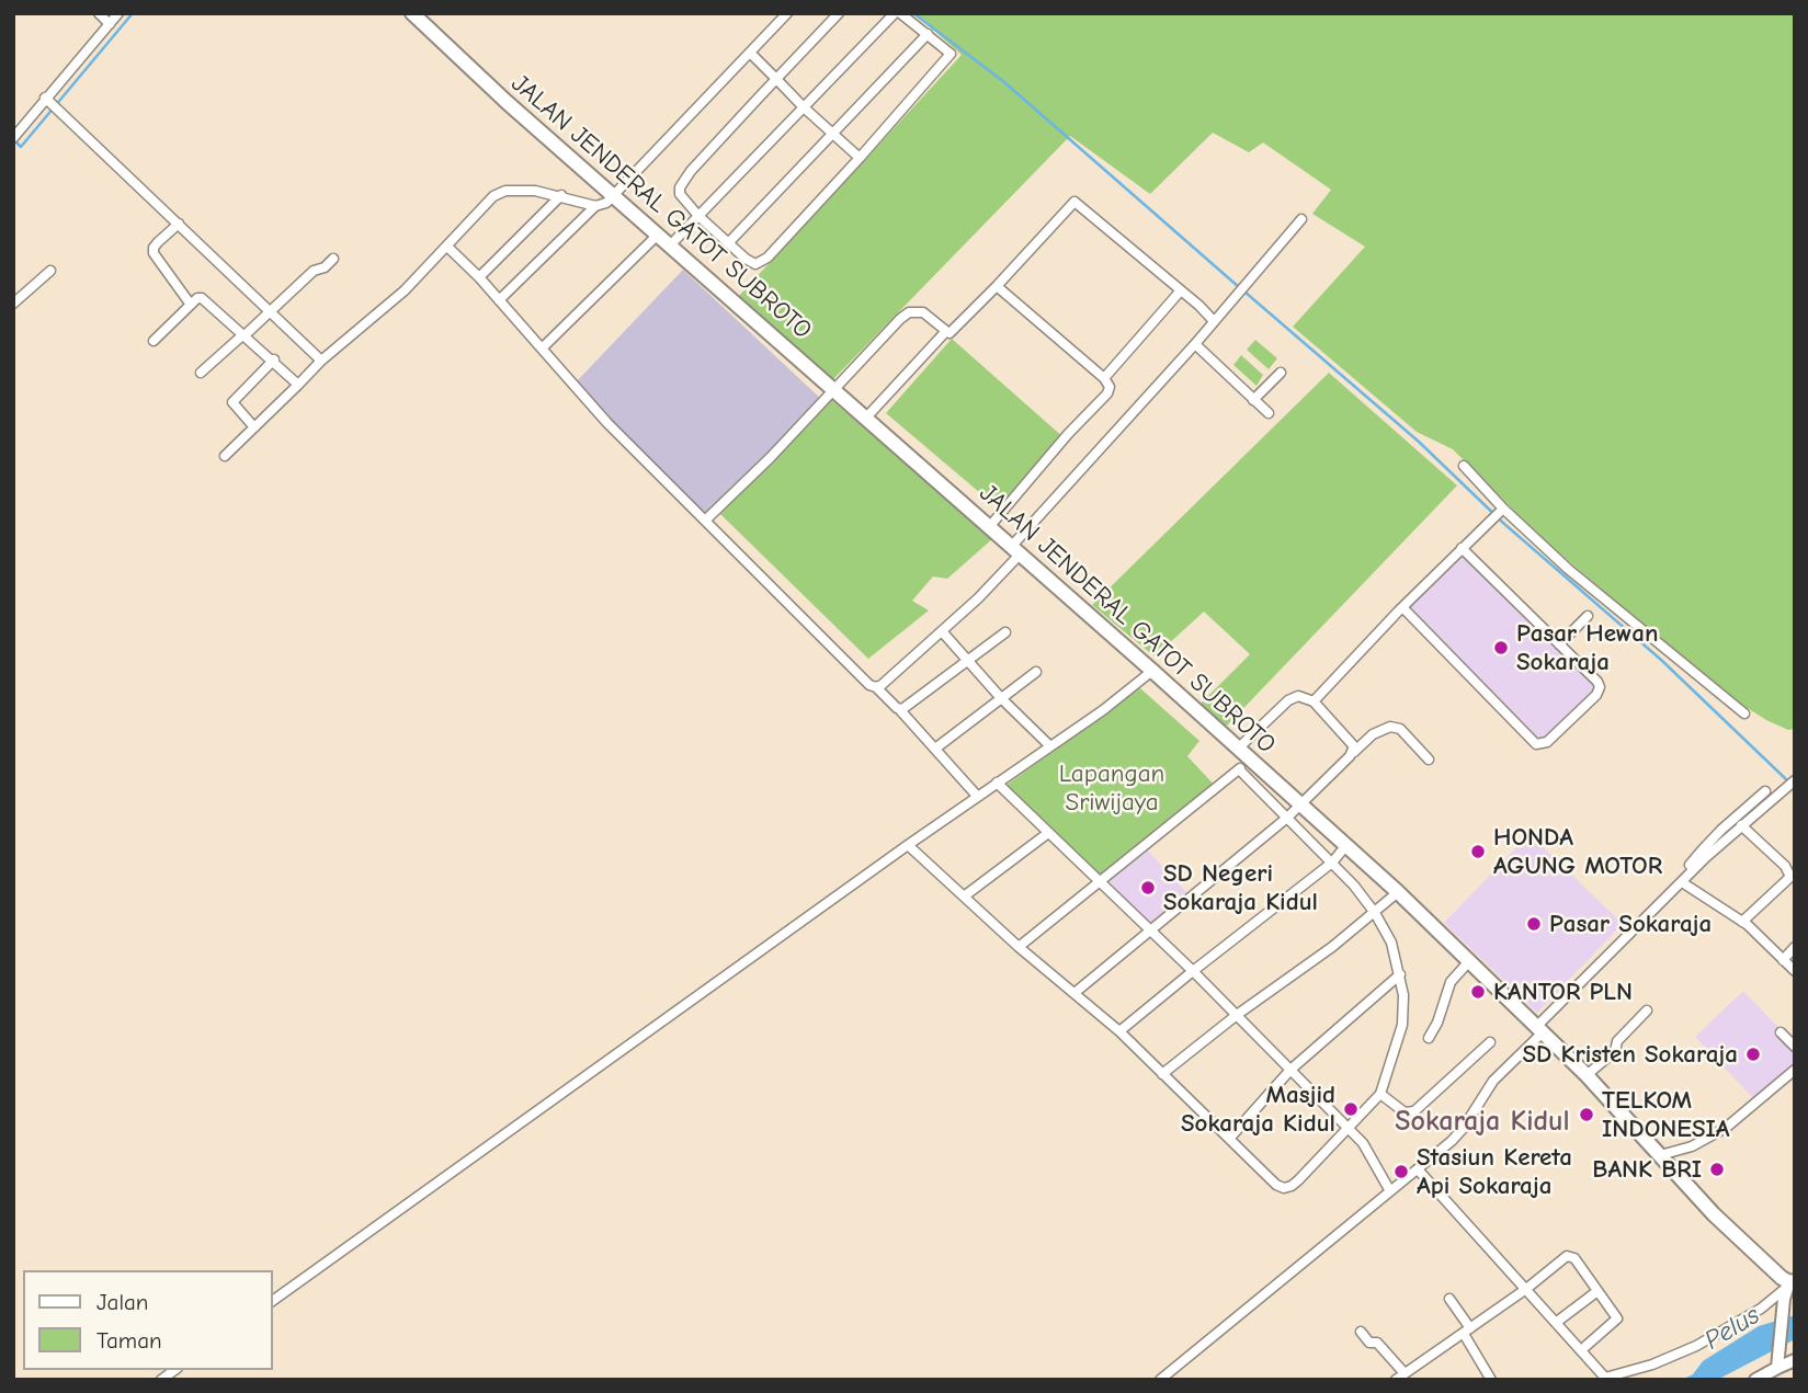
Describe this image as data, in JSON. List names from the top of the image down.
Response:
{
  "streets": {
    "highway": ["JALAN JENDERAL GATOT SUBROTO"]
  },
  "districts": ["Sokaraja Kidul"],
  "water": ["Pelus"],
  "parks": ["Lapangan Sriwijaya"],
  "places": [
    "Pasar Hewan Sokaraja",
    "HONDA AGUNG MOTOR",
    "SD Negeri Sokaraja Kidul",
    "Pasar Sokaraja",
    "KANTOR PLN",
    "SD Kristen Sokaraja",
    "Masjid Sokaraja Kidul",
    "TELKOM INDONESIA",
    "BANK BRI",
    "Stasiun Kereta Api Sokaraja"
  ],
  "legend": ["Jalan", "Taman"]
}
